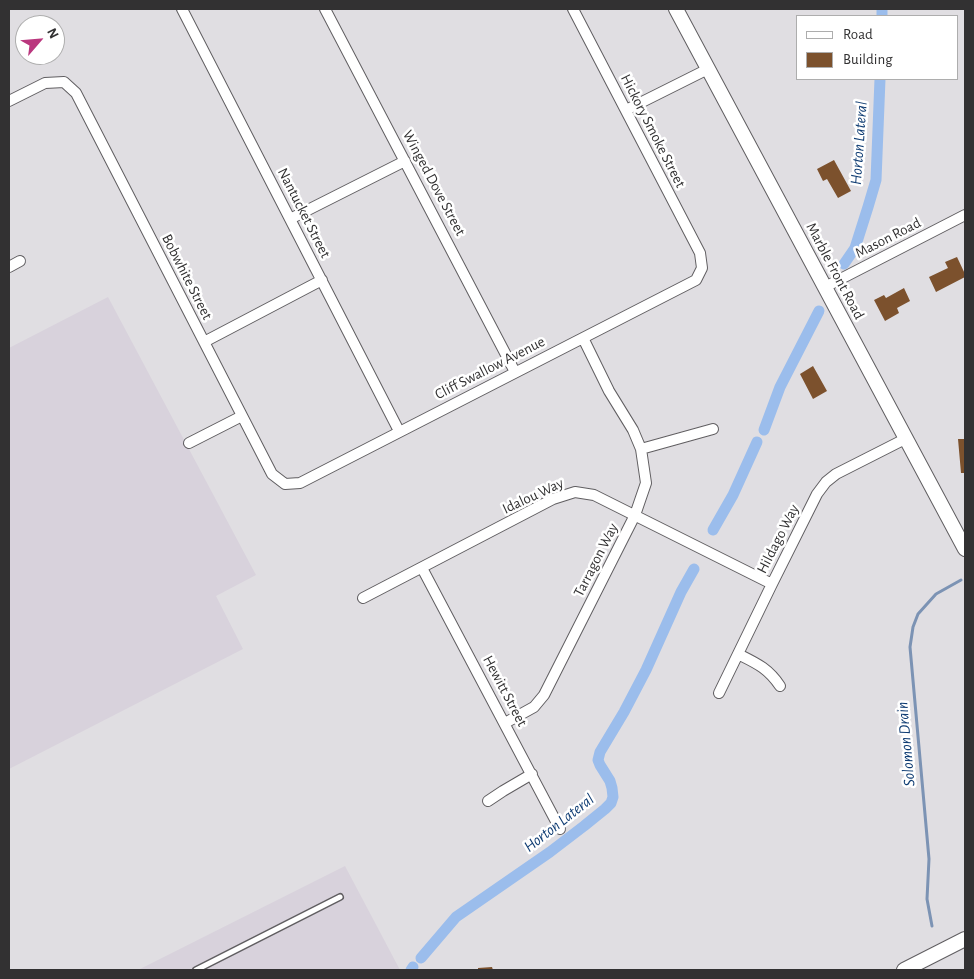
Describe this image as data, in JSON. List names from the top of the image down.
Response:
{
  "streets": {
    "street": [
      "Hickory Smoke Street",
      "Winged Dove Street",
      "Nantucket Street",
      "Mason Road",
      "Marble Front Road",
      "Bobwhite Street",
      "Cliff Swallow Avenue",
      "Idalou Way",
      "Hildago Way",
      "Tarragon Way",
      "Hewitt Street"
    ]
  },
  "crossings": [
    ["Hickory Smoke Street", "Cliff Swallow Avenue"],
    ["Winged Dove Street", "Cliff Swallow Avenue"],
    ["Nantucket Street", "Cliff Swallow Avenue"],
    ["Mason Road", "Marble Front Road"],
    ["Marble Front Road", "Hildago Way"],
    ["Bobwhite Street", "Cliff Swallow Avenue"],
    ["Cliff Swallow Avenue", "Tarragon Way"],
    ["Idalou Way", "Hildago Way"],
    ["Idalou Way", "Tarragon Way"],
    ["Idalou Way", "Hewitt Street"],
    ["Tarragon Way", "Hewitt Street"]
  ],
  "water": ["Horton Lateral", "Solomon Drain"],
  "legend": ["Road", "Building"],
  "north": "top right"
}
